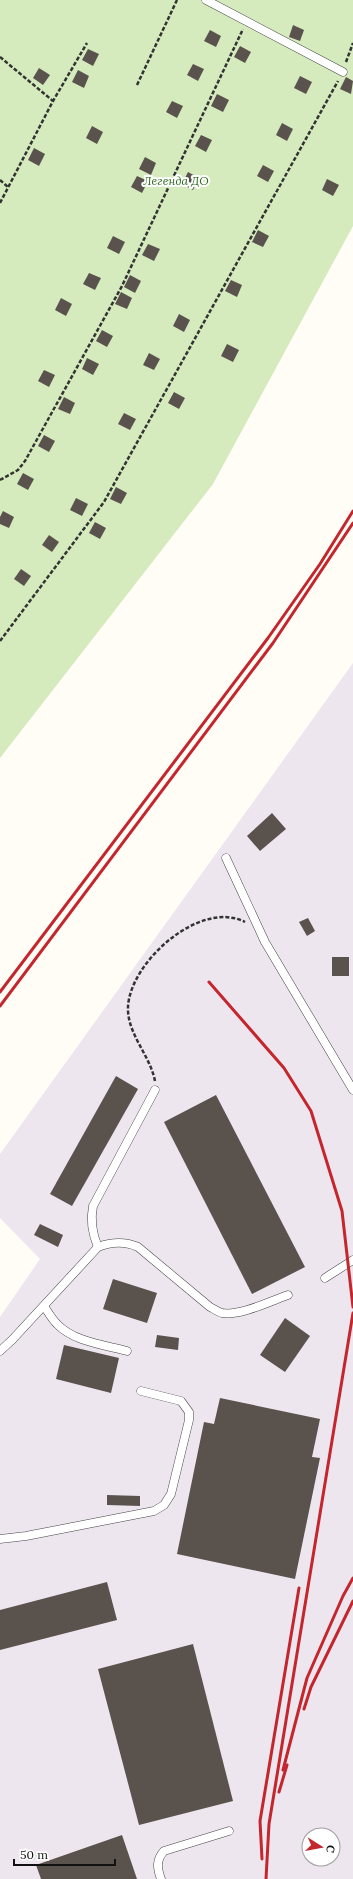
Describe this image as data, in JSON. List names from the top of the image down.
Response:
{
  "parks": ["Легенда ДО"],
  "scale_bar": "50 m",
  "north": "right"
}
